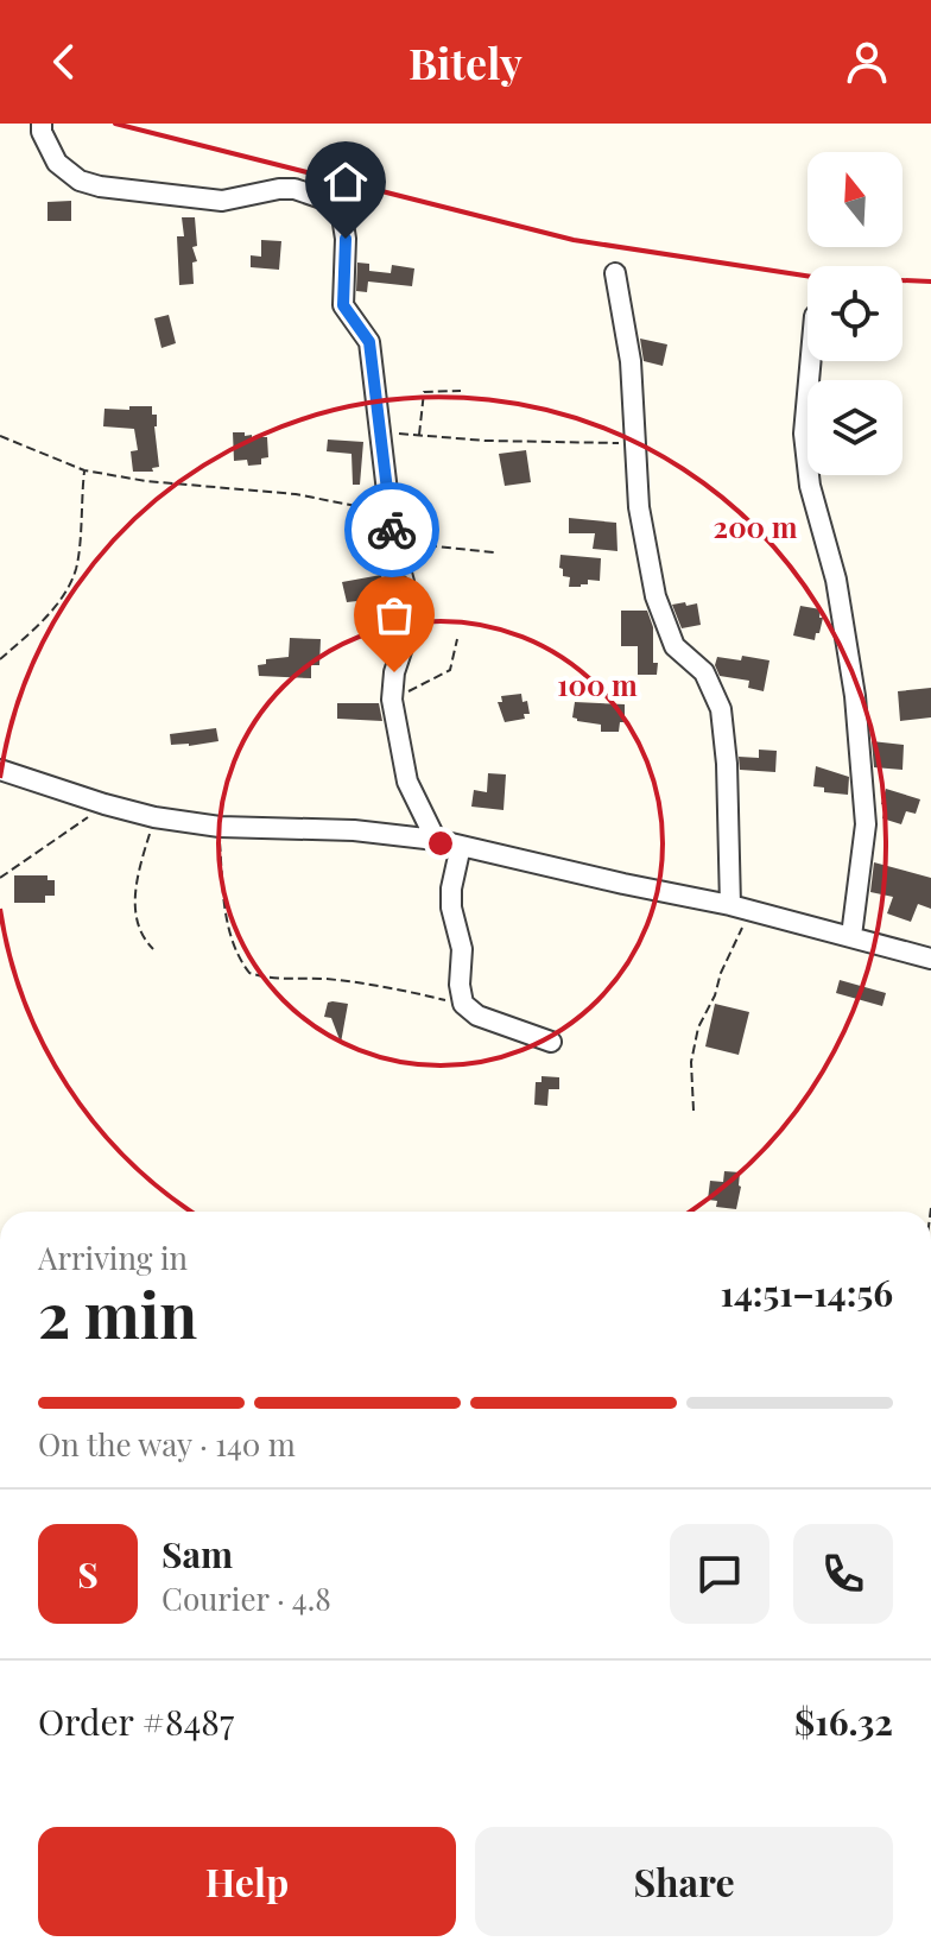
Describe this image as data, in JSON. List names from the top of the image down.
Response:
{
  "north": "top",
  "page": {
    "header": "Bitely",
    "heading": ["2 min", "Arriving in", "14:51–14:56"],
    "panel": [
      "Sam",
      "Courier · 4.8",
      "Order #8487",
      "$16.32"
    ],
    "bar": "On the way · 140 m",
    "round": "S",
    "buttons": ["Help", "Share"]
  },
  "rings": ["200 m", "100 m"]
}
